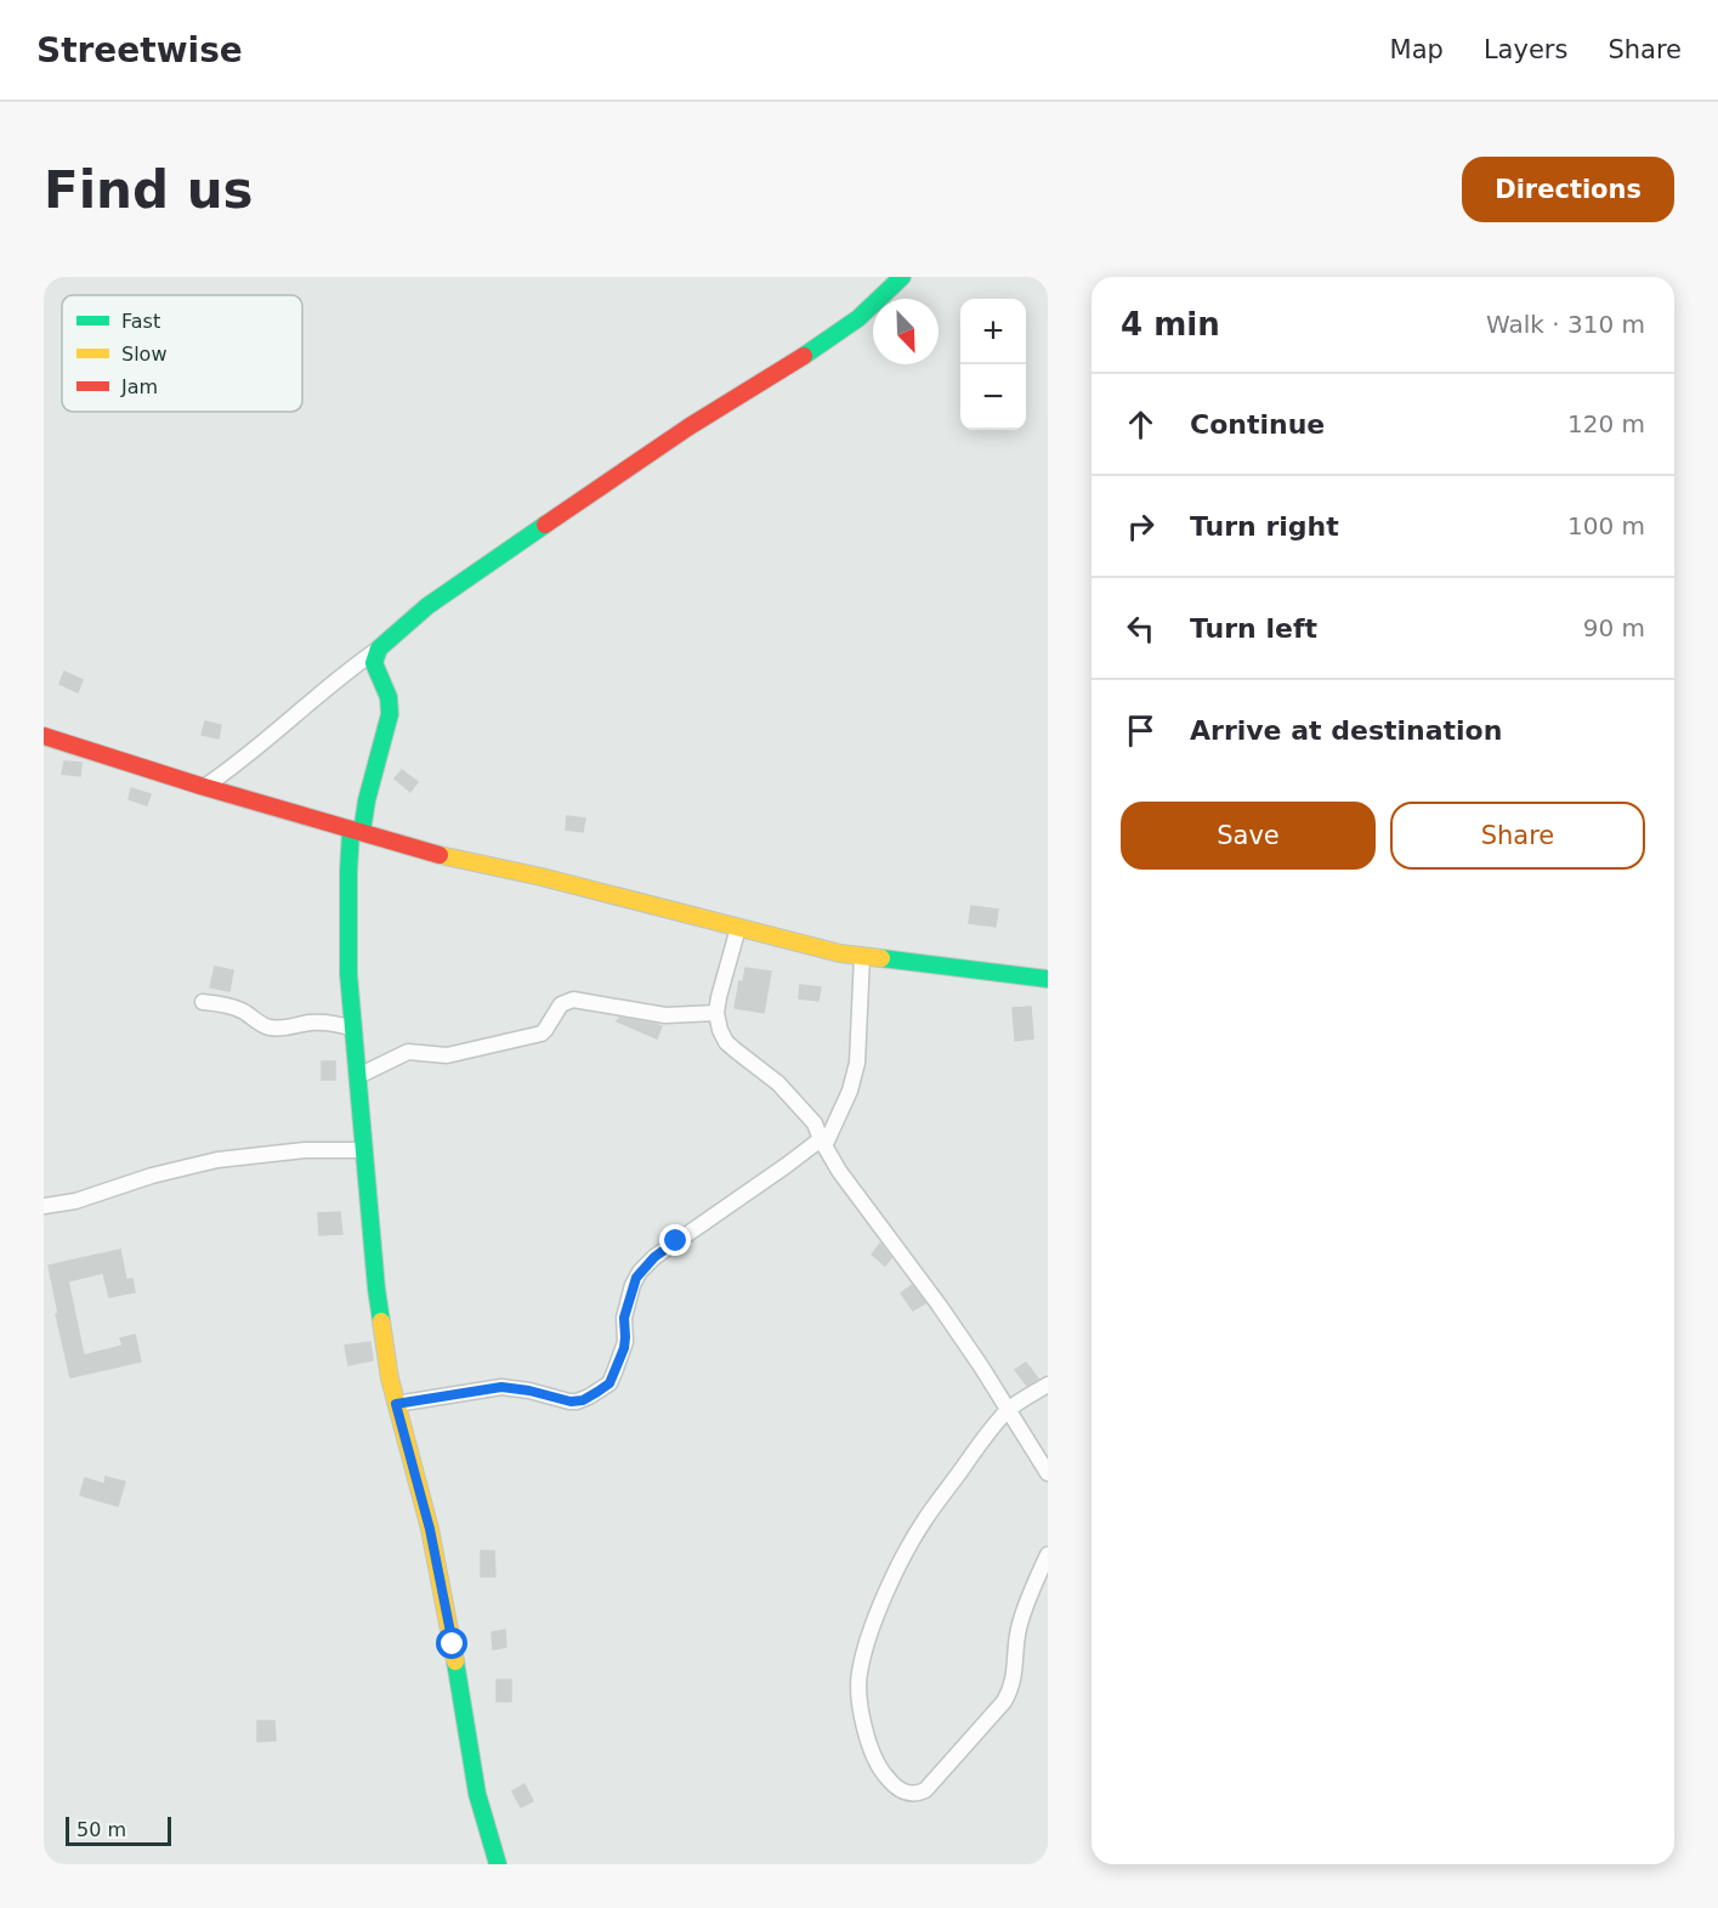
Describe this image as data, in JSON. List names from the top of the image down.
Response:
{
  "legend": ["Fast", "Slow", "Jam"],
  "scale_bar": "50 m",
  "north": "bottom right",
  "page": {
    "header": "Streetwise",
    "nav": ["Map", "Layers", "Share"],
    "buttons": [
      "Directions",
      ["Save", "Share"]
    ],
    "title": "Find us",
    "heading": ["4 min", "Walk · 310 m"],
    "map_buttons": ["+", "−"],
    "list": [
      ["Continue", "120 m"],
      ["Turn right", "100 m"],
      ["Turn left", "90 m"],
      "Arrive at destination"
    ],
    "scale": "50 m"
  }
}
